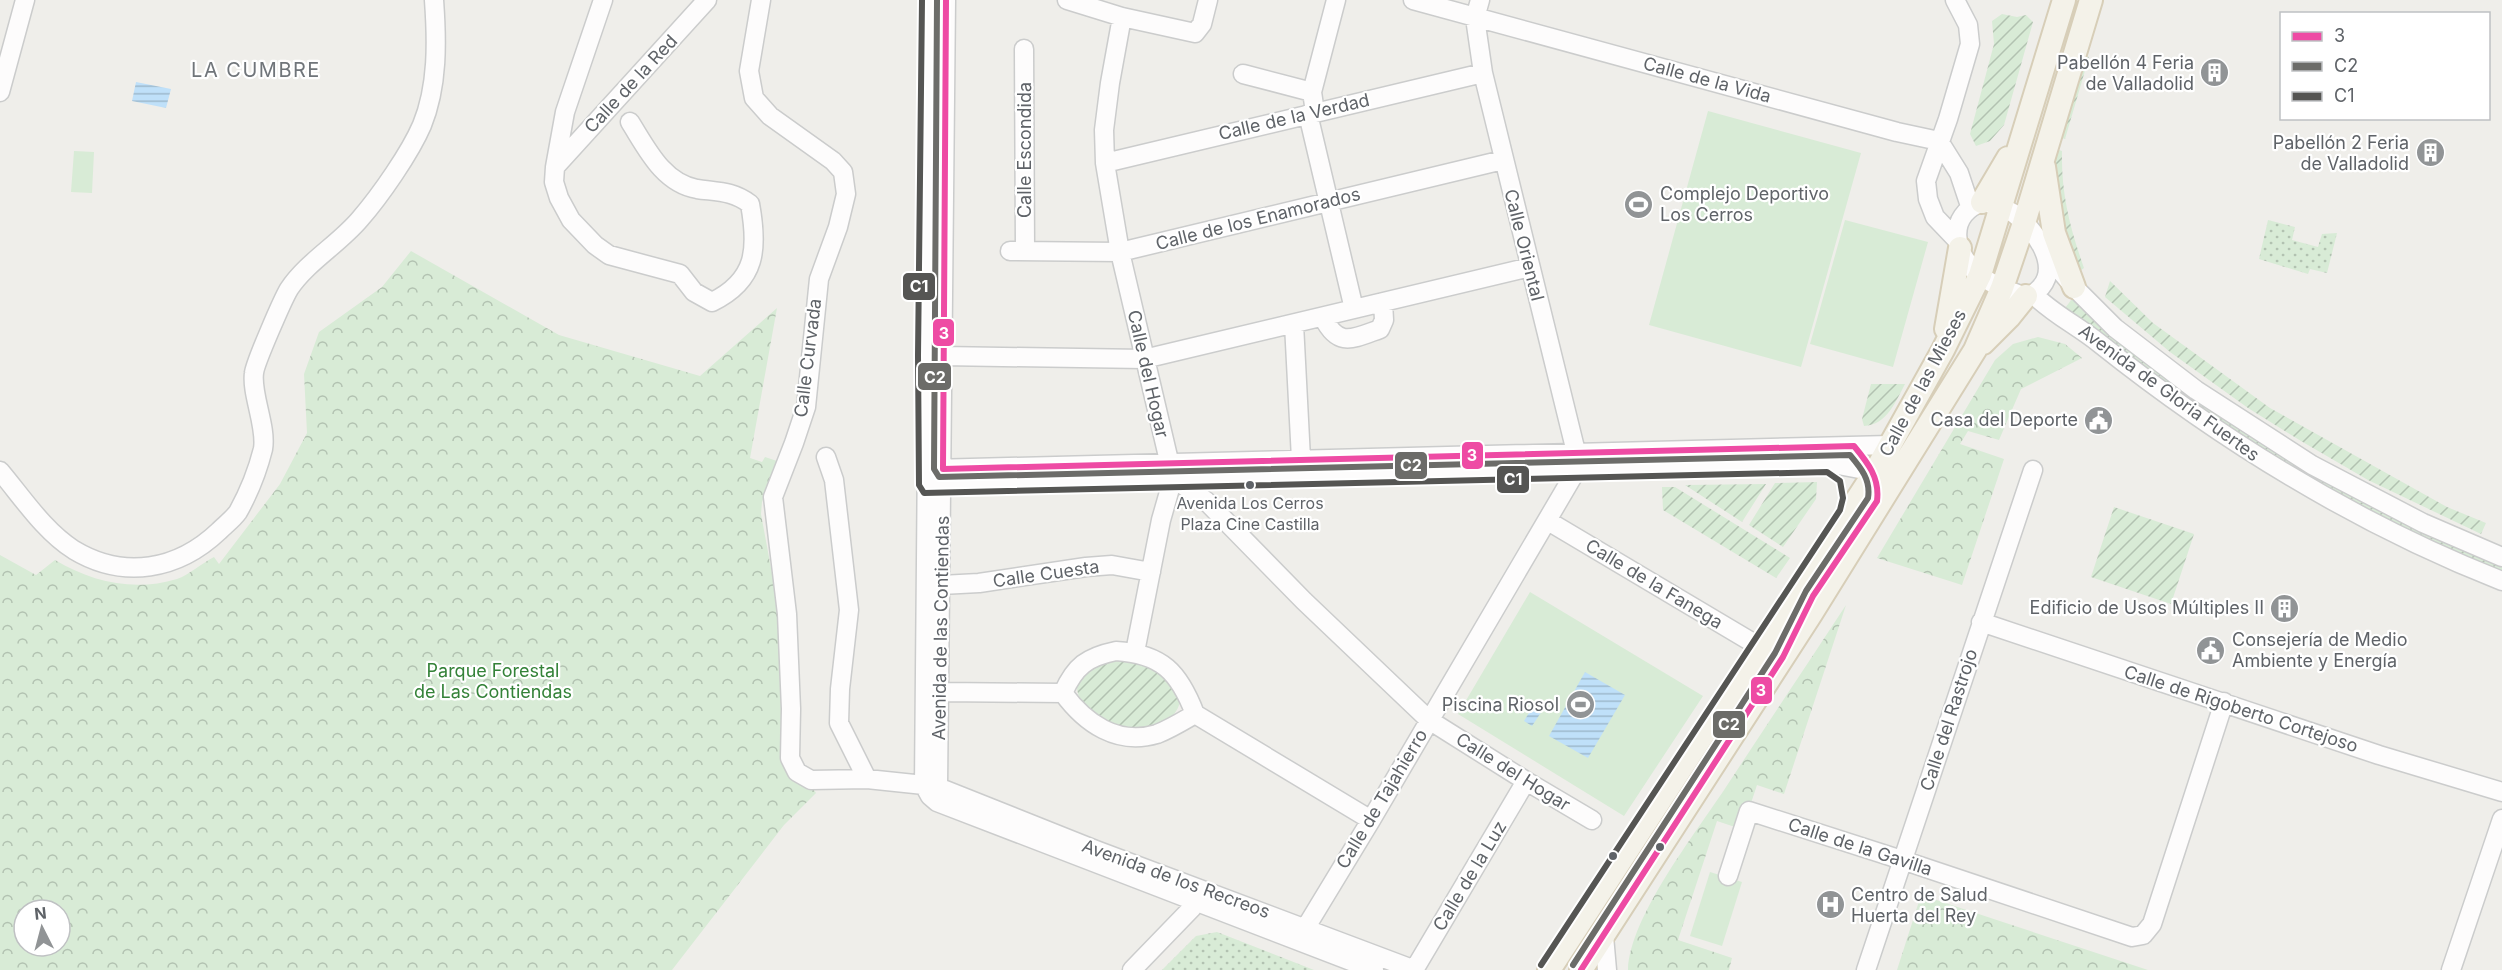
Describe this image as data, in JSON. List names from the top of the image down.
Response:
{
  "streets": {
    "main road": ["Calle de las Mieses"],
    "street": [
      "Calle de la Vida",
      "Calle de la Red",
      "Calle de la Verdad",
      "Calle Escondida",
      "Calle de los Enamorados",
      "Calle Oriental",
      "Calle Curvada",
      "Calle del Hogar",
      "Avenida de Gloria Fuertes",
      "Calle Cuesta",
      "Calle de la Fanega",
      "Avenida de las Contiendas",
      "Calle de Rigoberto Cortejoso",
      "Calle del Rastrojo",
      "Calle de Tajahierro",
      "Calle de la Gavilla",
      "Calle de la Luz",
      "Avenida de los Recreos"
    ]
  },
  "crossings": [
    ["Calle de la Vida", "Calle Oriental"],
    ["Calle de la Verdad", "Calle Oriental"],
    ["Calle de la Verdad", "Calle del Hogar"],
    ["Calle Escondida", "Calle de los Enamorados"],
    ["Calle de los Enamorados", "Calle Oriental"],
    ["Calle de los Enamorados", "Calle del Hogar"],
    ["Calle Oriental", "Calle de Tajahierro"],
    ["Calle Curvada", "Avenida de las Contiendas"],
    ["Calle Curvada", "Avenida de los Recreos"],
    ["Calle del Hogar", "Calle de Tajahierro"],
    ["Calle del Hogar", "Calle de la Luz"],
    ["Calle de las Mieses", "Avenida de Gloria Fuertes"],
    ["Calle de las Mieses", "Calle de la Fanega"],
    ["Calle Cuesta", "Avenida de las Contiendas"],
    ["Calle de la Fanega", "Calle de Tajahierro"],
    ["Avenida de las Contiendas", "Avenida de los Recreos"],
    ["Calle de Rigoberto Cortejoso", "Calle del Rastrojo"],
    ["Calle de Rigoberto Cortejoso", "Calle de la Gavilla"],
    ["Calle del Rastrojo", "Calle de la Gavilla"],
    ["Calle de Tajahierro", "Avenida de los Recreos"],
    ["Calle de la Luz", "Avenida de los Recreos"]
  ],
  "districts": ["LA CUMBRE"],
  "parks": ["Parque Forestal de Las Contiendas"],
  "places": {
    "building": ["Pabellón 4 Feria de Valladolid", "Pabellón 2 Feria de Valladolid", "Edificio de Usos Múltiples II"],
    "sports": ["Complejo Deportivo Los Cerros", "Piscina Riosol"],
    "public building": ["Casa del Deporte", "Consejería de Medio Ambiente y Energía"],
    "other": ["Avenida Los Cerros Plaza Cine Castilla"],
    "hospital": ["Centro de Salud Huerta del Rey"]
  },
  "lines": ["transit line 3", "transit line C2", "transit line C1"],
  "legend": ["3", "C2", "C1"],
  "north": "top"
}
